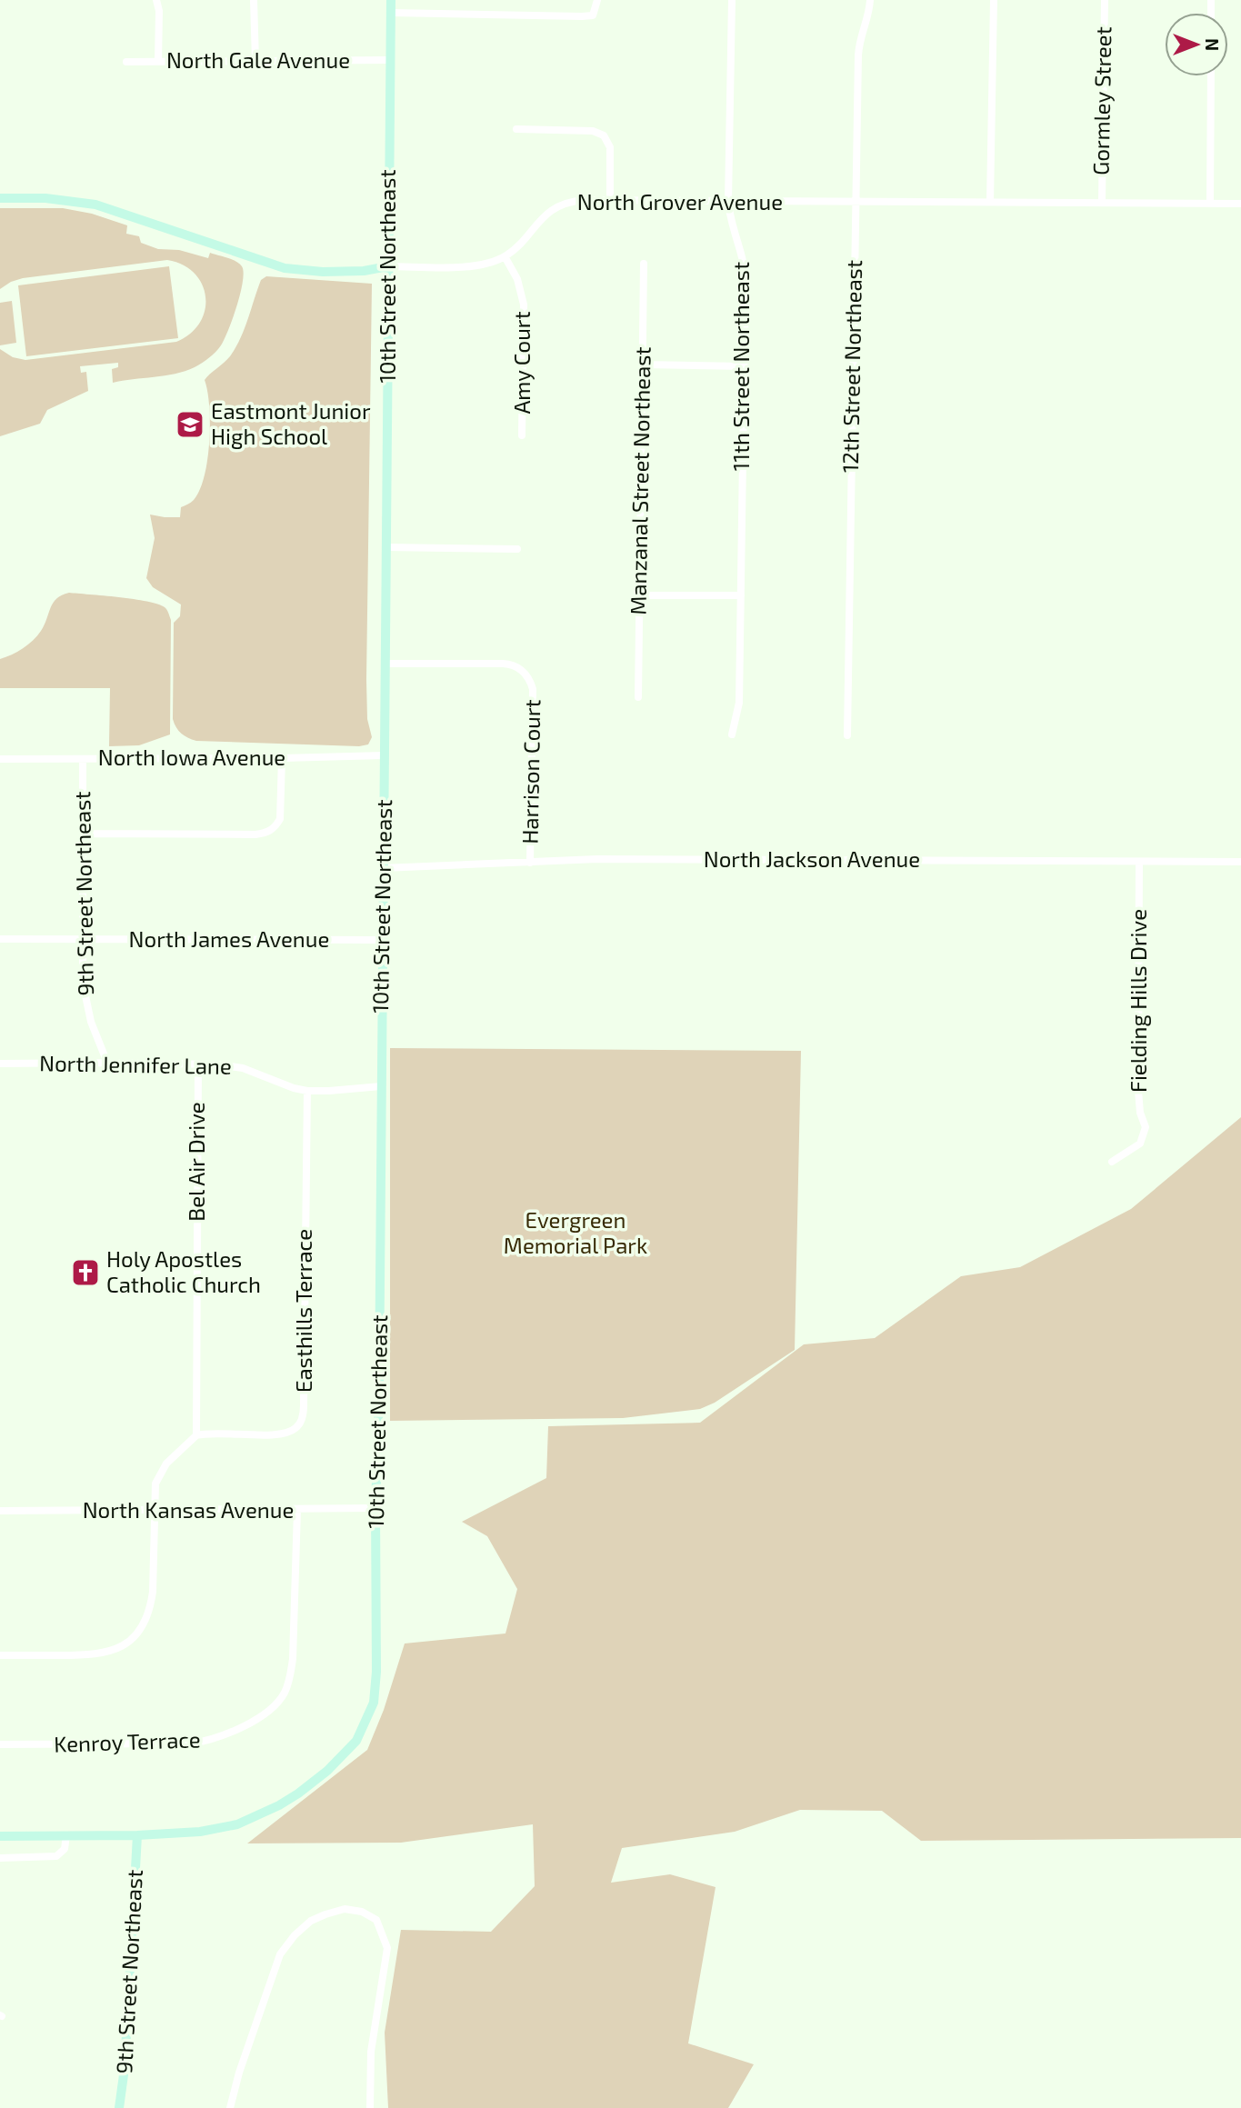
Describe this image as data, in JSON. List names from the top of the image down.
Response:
{
  "streets": {
    "main road": ["North Grover Avenue", "10th Street Northeast", "9th Street Northeast"],
    "street": [
      "North Gale Avenue",
      "Gormley Street",
      "Amy Court",
      "11th Street Northeast",
      "12th Street Northeast",
      "Manzanal Street Northeast",
      "North Iowa Avenue",
      "Harrison Court",
      "North Jackson Avenue",
      "North James Avenue",
      "Fielding Hills Drive",
      "North Jennifer Lane",
      "Bel Air Drive",
      "Easthills Terrace",
      "North Kansas Avenue",
      "Kenroy Terrace"
    ]
  },
  "crossings": [
    ["North Gale Avenue", "10th Street Northeast"],
    ["Gormley Street", "North Grover Avenue"],
    ["North Grover Avenue", "10th Street Northeast"],
    ["North Grover Avenue", "Amy Court"],
    ["North Grover Avenue", "11th Street Northeast"],
    ["North Grover Avenue", "12th Street Northeast"],
    ["10th Street Northeast", "North Iowa Avenue"],
    ["10th Street Northeast", "Harrison Court"],
    ["10th Street Northeast", "North Jackson Avenue"],
    ["10th Street Northeast", "9th Street Northeast"],
    ["10th Street Northeast", "North James Avenue"],
    ["10th Street Northeast", "North Jennifer Lane"],
    ["10th Street Northeast", "North Kansas Avenue"],
    ["North Iowa Avenue", "9th Street Northeast"],
    ["Harrison Court", "North Jackson Avenue"],
    ["North Jackson Avenue", "Fielding Hills Drive"],
    ["9th Street Northeast", "North James Avenue"],
    ["9th Street Northeast", "North Jennifer Lane"],
    ["North Jennifer Lane", "Bel Air Drive"],
    ["North Jennifer Lane", "Easthills Terrace"],
    ["Bel Air Drive", "Easthills Terrace"],
    ["North Kansas Avenue", "Kenroy Terrace"]
  ],
  "parks": ["Evergreen Memorial Park"],
  "places": {
    "school or university": ["Eastmont Junior High School"],
    "church": ["Holy Apostles Catholic Church"]
  },
  "north": "right"
}
